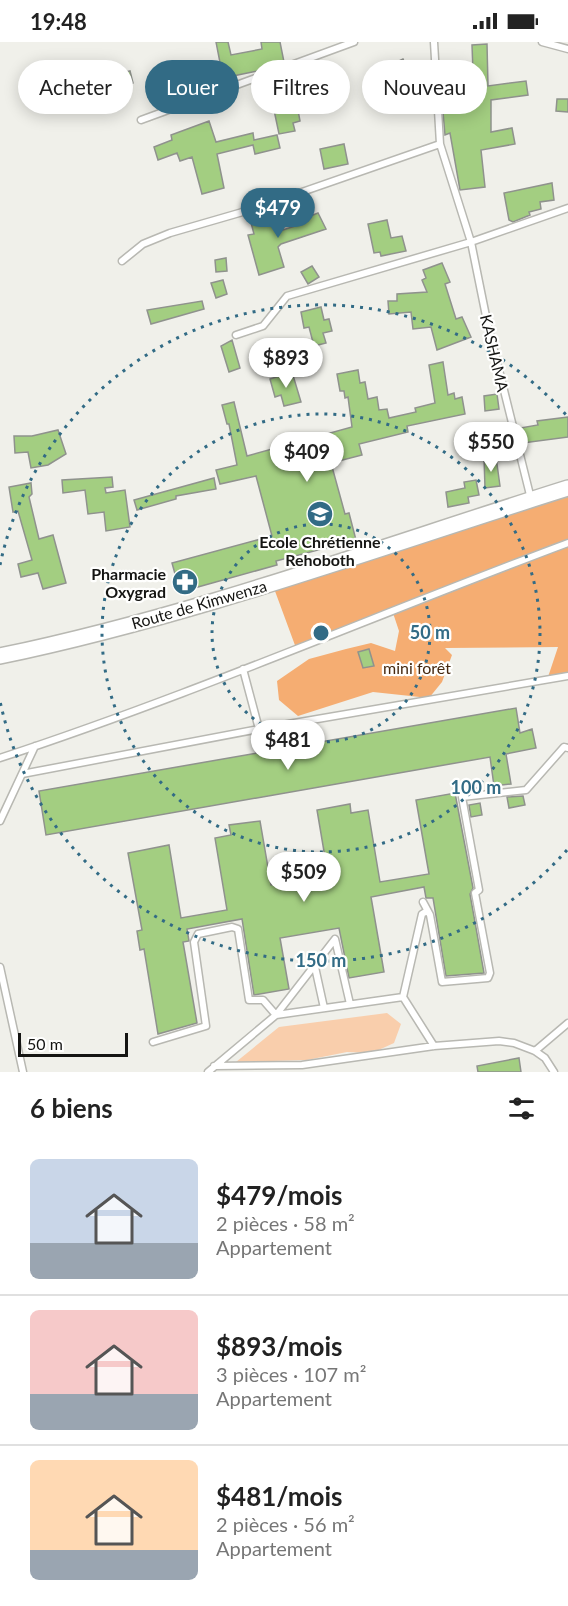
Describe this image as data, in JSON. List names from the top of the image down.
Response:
{
  "streets": {
    "street": ["Route de Kimwenza"],
    "lane": ["KASHAMA"]
  },
  "crossings": [
    ["KASHAMA", "Route de Kimwenza"]
  ],
  "parks": ["mini forêt"],
  "places": {
    "school or university": ["Ecole Chrétienne Rehoboth"],
    "pharmacy": ["Pharmacie Oxygrad"]
  },
  "scale_bar": "50 m",
  "page": {
    "status": "19:48",
    "chip": [
      "Acheter",
      "Louer",
      "Filtres",
      "Nouveau"
    ],
    "price": [
      "$479",
      "$893",
      "$550",
      "$409",
      "$481",
      "$509"
    ],
    "scale": "50 m",
    "heading": "6 biens",
    "list": [
      {
        "name": "$479/mois",
        "note": "2 pièces · 58 m² · Appartement"
      },
      {
        "name": "$893/mois",
        "note": "3 pièces · 107 m² · Appartement"
      },
      {
        "name": "$481/mois",
        "note": "2 pièces · 56 m² · Appartement"
      }
    ]
  },
  "rings": ["50 m", "100 m", "150 m"]
}
